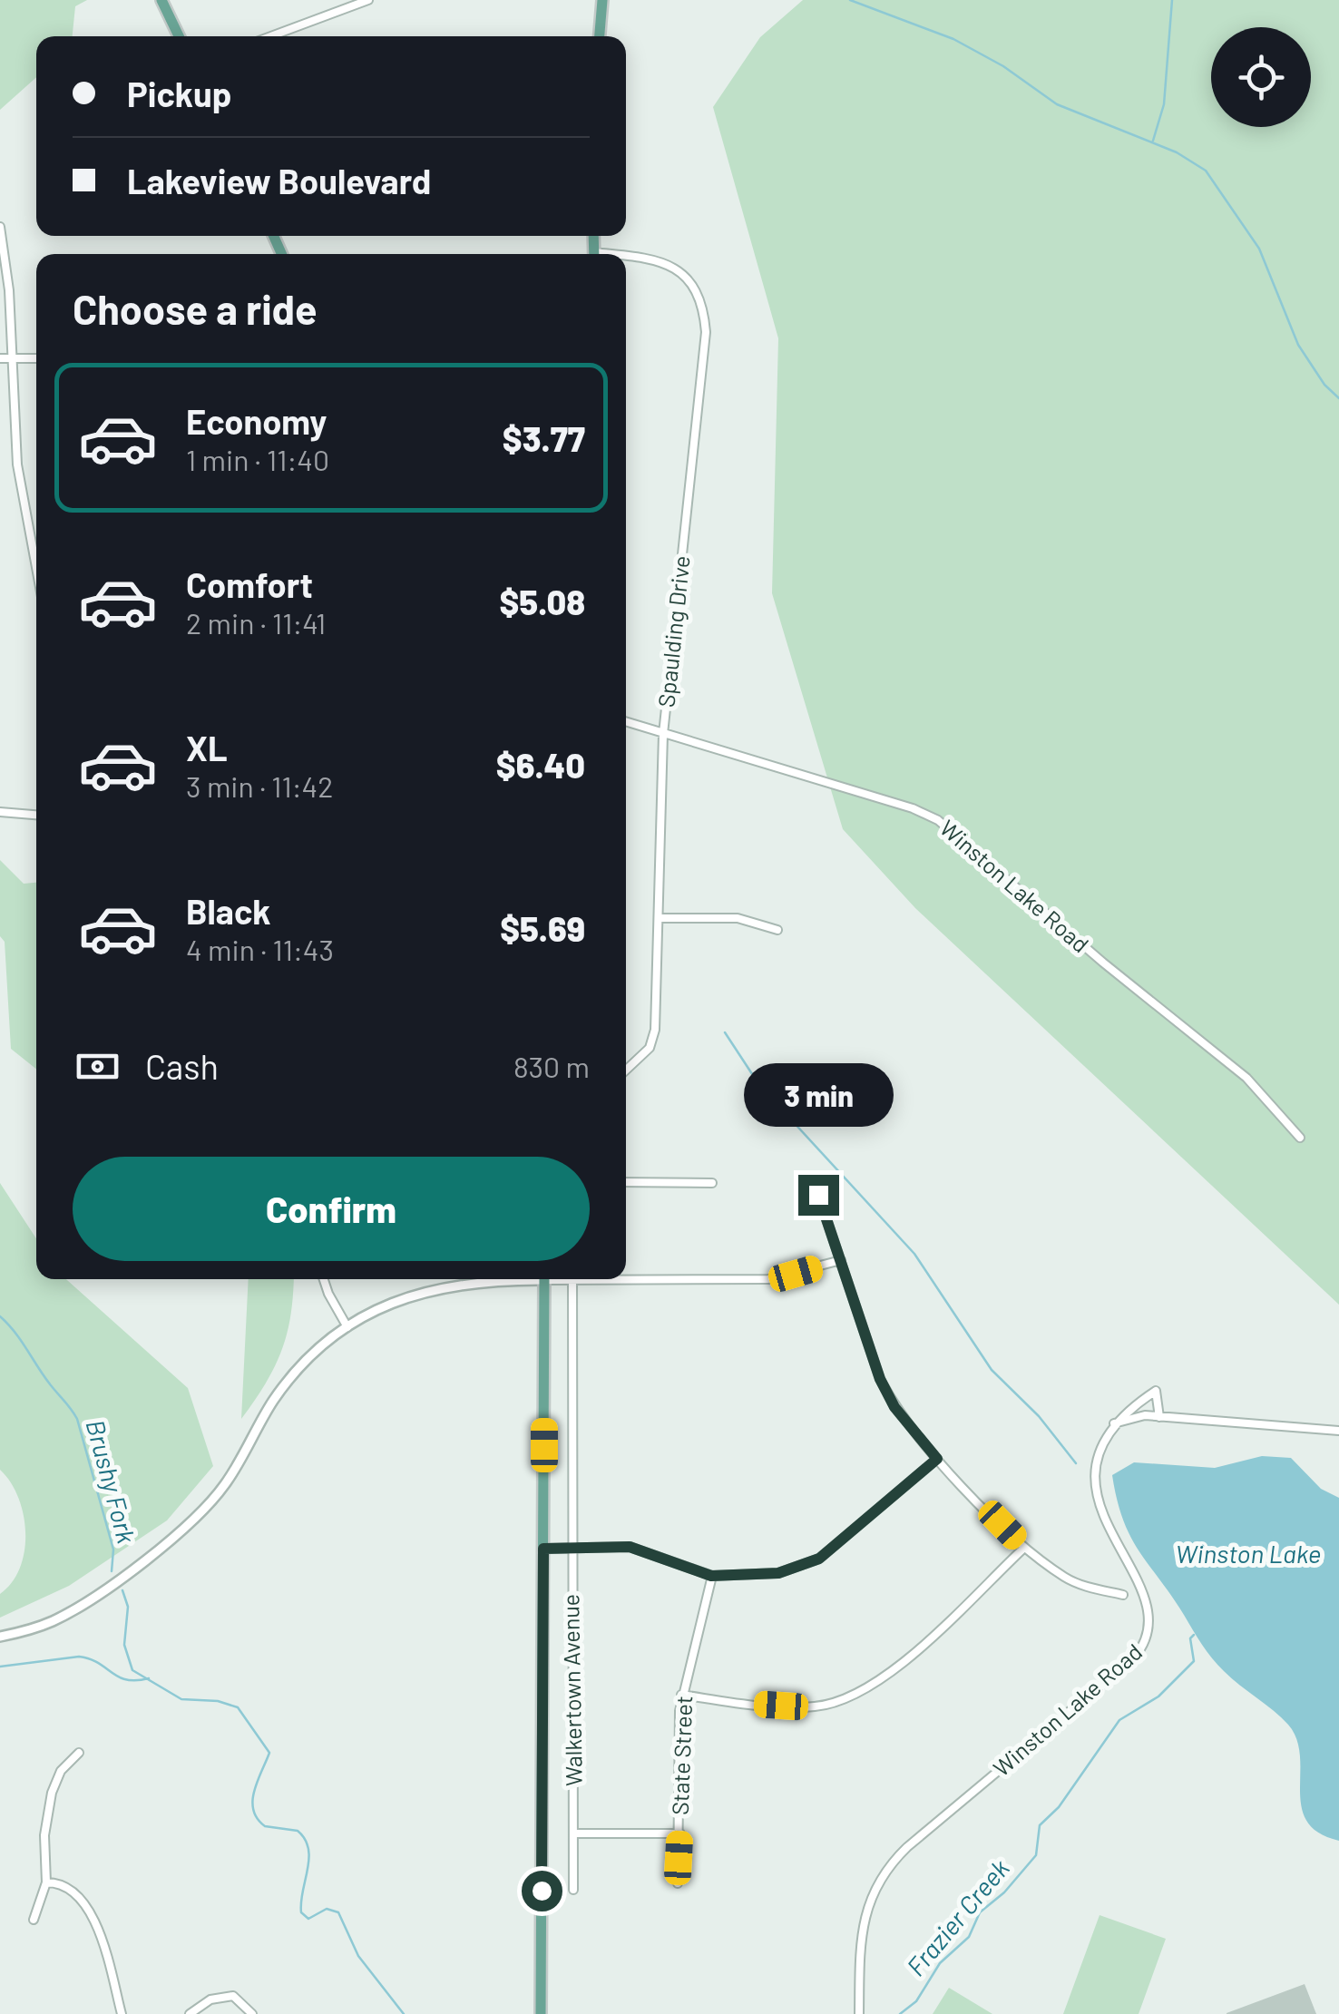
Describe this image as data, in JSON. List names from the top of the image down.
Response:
{
  "streets": {
    "street": [
      "Spaulding Drive",
      "Winston Lake Road",
      "Walkertown Avenue",
      "State Street"
    ]
  },
  "crossings": [
    ["Spaulding Drive", "Winston Lake Road"]
  ],
  "water": ["Brushy Fork", "Winston Lake", "Frazier Creek"],
  "page": {
    "banner": ["Pickup", "Lakeview Boulevard"],
    "heading": "Choose a ride",
    "list": [
      {
        "name": "Economy",
        "note": "1 min · 11:40",
        "value": "$3.77"
      },
      {
        "name": "Comfort",
        "note": "2 min · 11:41",
        "value": "$5.08"
      },
      {
        "name": "XL",
        "note": "3 min · 11:42",
        "value": "$6.40"
      },
      {
        "name": "Black",
        "note": "4 min · 11:43",
        "value": "$5.69"
      }
    ],
    "pay": ["Cash", "830 m"],
    "bubble": "3 min",
    "buttons": "Confirm"
  }
}
